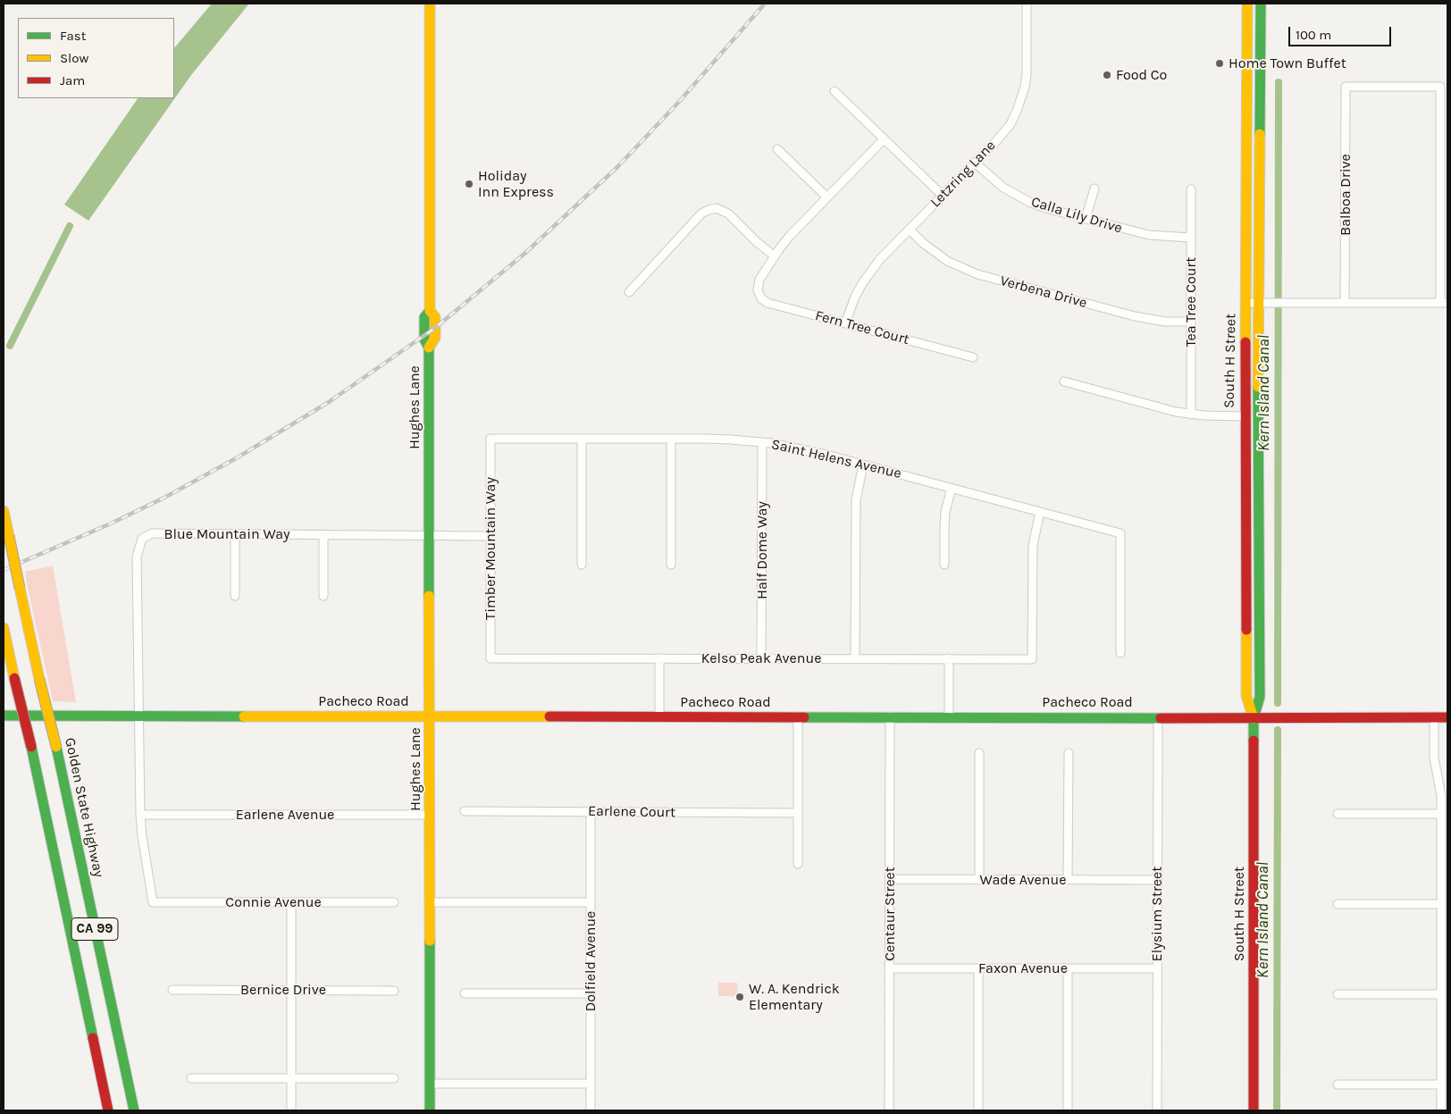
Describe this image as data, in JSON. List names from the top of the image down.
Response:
{
  "streets": {
    "main road": [
      "South H Street",
      "Hughes Lane",
      "Pacheco Road",
      "Golden State Highway",
      "CA 99"
    ],
    "street": [
      "Letzring Lane",
      "Balboa Drive",
      "Calla Lily Drive",
      "Verbena Drive",
      "Tea Tree Court",
      "Fern Tree Court",
      "Saint Helens Avenue",
      "Blue Mountain Way",
      "Timber Mountain Way",
      "Half Dome Way",
      "Kelso Peak Avenue",
      "Earlene Court",
      "Earlene Avenue",
      "Wade Avenue",
      "Connie Avenue",
      "Centaur Street",
      "Elysium Street",
      "Dolfield Avenue",
      "Faxon Avenue",
      "Bernice Drive"
    ]
  },
  "crossings": [
    ["Letzring Lane", "Calla Lily Drive"],
    ["Letzring Lane", "Verbena Drive"],
    ["Letzring Lane", "Fern Tree Court"],
    ["Calla Lily Drive", "Tea Tree Court"],
    ["Verbena Drive", "Tea Tree Court"],
    ["South H Street", "Pacheco Road"],
    ["Hughes Lane", "Blue Mountain Way"],
    ["Hughes Lane", "Pacheco Road"],
    ["Hughes Lane", "Earlene Avenue"],
    ["Saint Helens Avenue", "Timber Mountain Way"],
    ["Saint Helens Avenue", "Half Dome Way"],
    ["Saint Helens Avenue", "Kelso Peak Avenue"],
    ["Blue Mountain Way", "Timber Mountain Way"],
    ["Blue Mountain Way", "Pacheco Road"],
    ["Blue Mountain Way", "Earlene Avenue"],
    ["Blue Mountain Way", "Connie Avenue"],
    ["Timber Mountain Way", "Kelso Peak Avenue"],
    ["Half Dome Way", "Kelso Peak Avenue"],
    ["Pacheco Road", "Centaur Street"],
    ["Pacheco Road", "Elysium Street"],
    ["Earlene Court", "Dolfield Avenue"],
    ["Wade Avenue", "Centaur Street"],
    ["Wade Avenue", "Elysium Street"],
    ["Centaur Street", "Faxon Avenue"],
    ["Elysium Street", "Faxon Avenue"]
  ],
  "water": ["Kern Island Canal"],
  "places": [
    "Home Town Buffet",
    "Food Co",
    "Holiday Inn Express",
    "W. A. Kendrick Elementary"
  ],
  "legend": ["Fast", "Slow", "Jam"],
  "scale_bar": "100 m"
}
